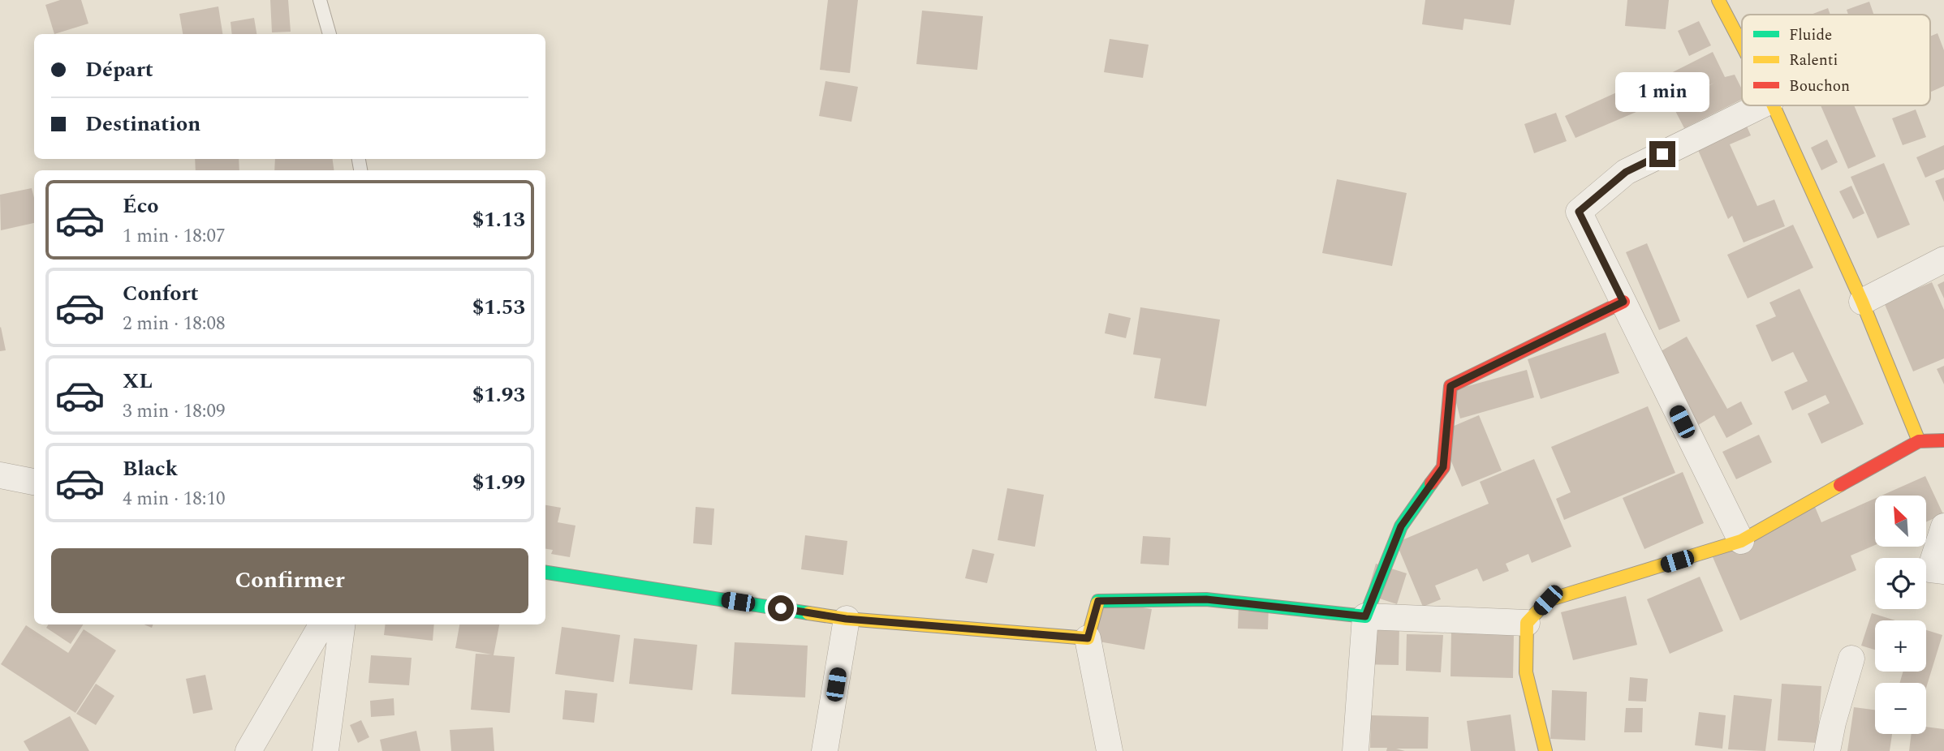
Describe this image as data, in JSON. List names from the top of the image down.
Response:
{
  "legend": ["Fluide", "Ralenti", "Bouchon"],
  "north": "top left",
  "page": {
    "banner": ["Départ", "Destination"],
    "bubble": "1 min",
    "list": [
      {
        "name": "Éco",
        "note": "1 min · 18:07",
        "value": "$1.13"
      },
      {
        "name": "Confort",
        "note": "2 min · 18:08",
        "value": "$1.53"
      },
      {
        "name": "XL",
        "note": "3 min · 18:09",
        "value": "$1.93"
      },
      {
        "name": "Black",
        "note": "4 min · 18:10",
        "value": "$1.99"
      }
    ],
    "map_buttons": ["+", "−"],
    "buttons": "Confirmer"
  }
}
